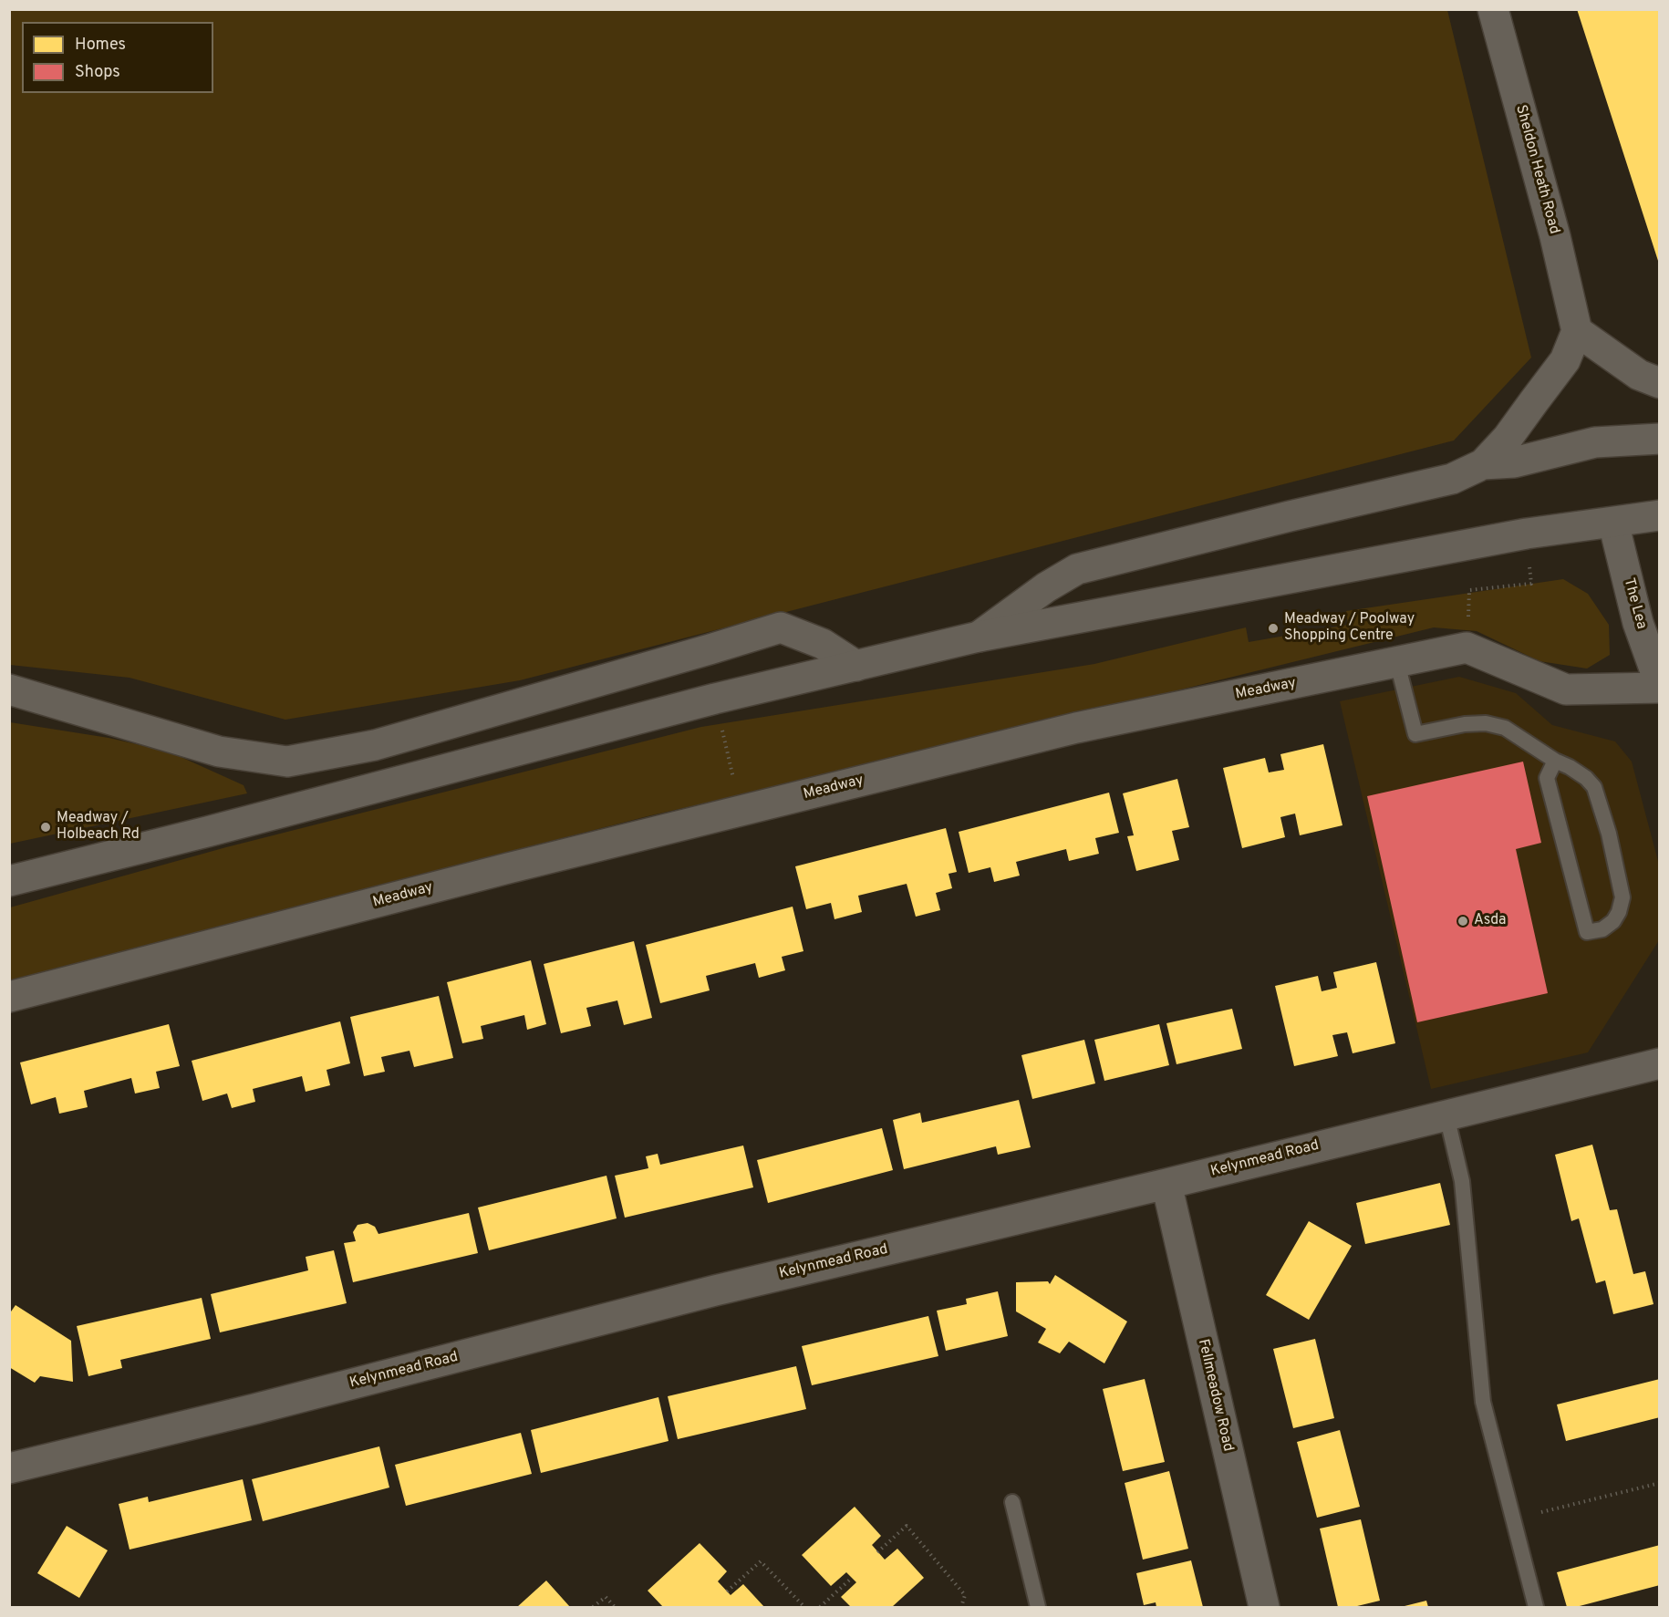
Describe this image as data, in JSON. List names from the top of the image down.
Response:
{
  "streets": {
    "street": [
      "Sheldon Heath Road",
      "The Lea",
      "Meadway",
      "Kelynmead Road",
      "Fellmeadow Road"
    ]
  },
  "crossings": [
    ["The Lea", "Meadway"],
    ["Kelynmead Road", "Fellmeadow Road"]
  ],
  "places": ["Meadway / Poolway Shopping Centre", "Meadway / Holbeach Rd", "Asda"],
  "legend": ["Homes", "Shops"]
}
